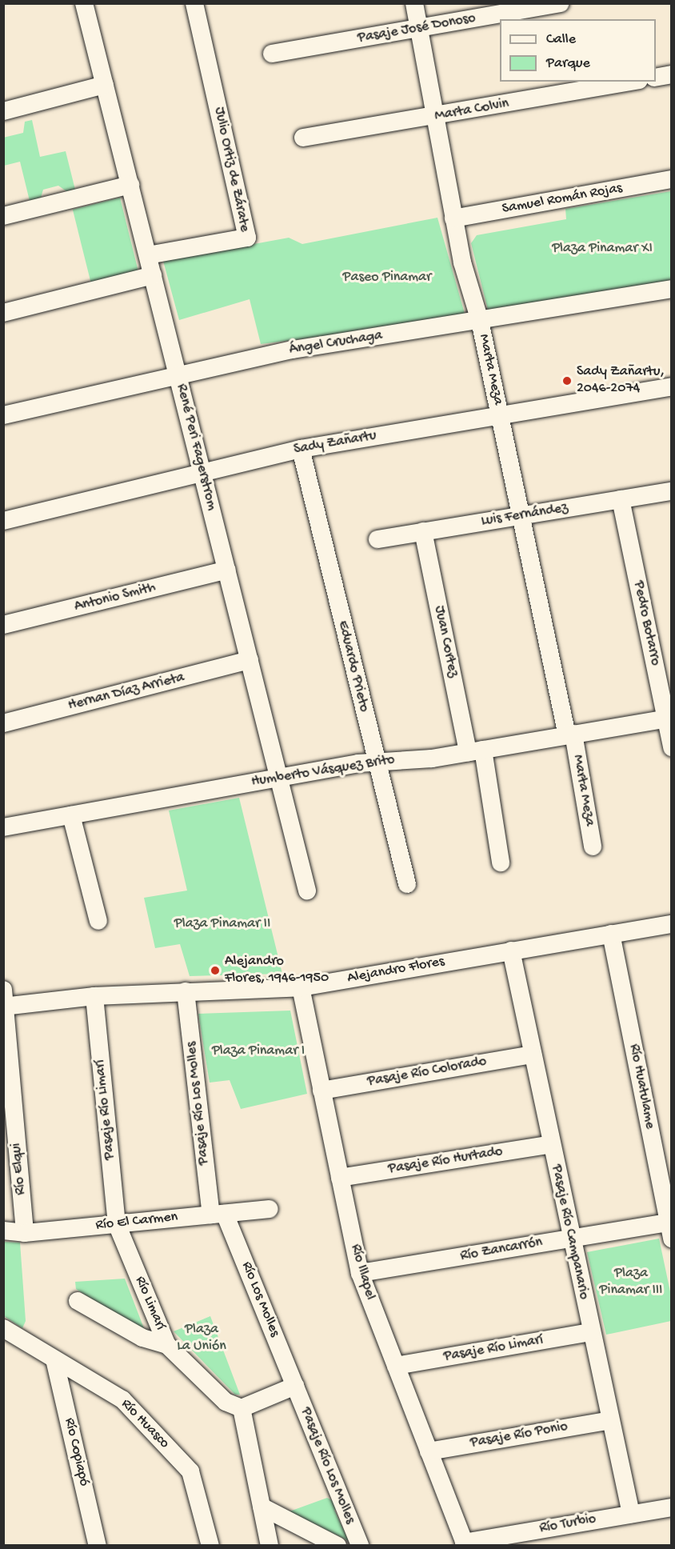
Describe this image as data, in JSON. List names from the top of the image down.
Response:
{
  "streets": {
    "street": [
      "Pasaje José Donoso",
      "Marta Colvin",
      "Julio Ortiz de Zárate",
      "Samuel Román Rojas",
      "Ángel Cruchaga",
      "Marta Meza",
      "Sady Zañartu",
      "René Peri Fagerstrom",
      "Luis Fernández",
      "Antonio Smith",
      "Pedro Botarro",
      "Juan Cortez",
      "Eduardo Prieto",
      "Hernan Díaz Arrieta",
      "Humberto Vásquez Brito",
      "Alejandro Flores",
      "Pasaje Río Colorado",
      "Río Huatulame",
      "Pasaje Río Los Molles",
      "Pasaje Río Limarí",
      "Pasaje Río Hurtado",
      "Río Elqui",
      "Río El Carmen",
      "Pasaje Río Campanario",
      "Río Zancarrón",
      "Río Illapel",
      "Río Los Molles",
      "Río Limarí",
      "Río Huasco",
      "Pasaje Río Ponio",
      "Río Copiapó",
      "Río Turbio"
    ]
  },
  "crossings": [
    ["Pasaje José Donoso", "Marta Meza"],
    ["Marta Colvin", "Marta Meza"],
    ["Julio Ortiz de Zárate", "René Peri Fagerstrom"],
    ["Samuel Román Rojas", "Marta Meza"],
    ["Ángel Cruchaga", "Marta Meza"],
    ["Ángel Cruchaga", "René Peri Fagerstrom"],
    ["Marta Meza", "Sady Zañartu"],
    ["Marta Meza", "Luis Fernández"],
    ["Marta Meza", "Humberto Vásquez Brito"],
    ["Sady Zañartu", "René Peri Fagerstrom"],
    ["Sady Zañartu", "Eduardo Prieto"],
    ["René Peri Fagerstrom", "Antonio Smith"],
    ["René Peri Fagerstrom", "Hernan Díaz Arrieta"],
    ["René Peri Fagerstrom", "Humberto Vásquez Brito"],
    ["Luis Fernández", "Pedro Botarro"],
    ["Luis Fernández", "Juan Cortez"],
    ["Pedro Botarro", "Humberto Vásquez Brito"],
    ["Juan Cortez", "Humberto Vásquez Brito"],
    ["Eduardo Prieto", "Humberto Vásquez Brito"],
    ["Alejandro Flores", "Río Huatulame"],
    ["Alejandro Flores", "Pasaje Río Los Molles"],
    ["Alejandro Flores", "Pasaje Río Limarí"],
    ["Alejandro Flores", "Río Elqui"],
    ["Alejandro Flores", "Pasaje Río Campanario"],
    ["Alejandro Flores", "Río Illapel"],
    ["Pasaje Río Colorado", "Pasaje Río Campanario"],
    ["Pasaje Río Colorado", "Río Illapel"],
    ["Río Huatulame", "Río Zancarrón"],
    ["Pasaje Río Los Molles", "Río El Carmen"],
    ["Pasaje Río Los Molles", "Río Los Molles"],
    ["Pasaje Río Limarí", "Río El Carmen"],
    ["Pasaje Río Limarí", "Pasaje Río Campanario"],
    ["Pasaje Río Limarí", "Río Illapel"],
    ["Pasaje Río Limarí", "Río Limarí"],
    ["Pasaje Río Hurtado", "Pasaje Río Campanario"],
    ["Pasaje Río Hurtado", "Río Illapel"],
    ["Río Elqui", "Río El Carmen"],
    ["Río El Carmen", "Río Los Molles"],
    ["Río El Carmen", "Río Limarí"],
    ["Pasaje Río Campanario", "Río Zancarrón"],
    ["Pasaje Río Campanario", "Pasaje Río Ponio"],
    ["Pasaje Río Campanario", "Río Turbio"],
    ["Río Zancarrón", "Río Illapel"],
    ["Río Illapel", "Pasaje Río Ponio"],
    ["Río Illapel", "Río Turbio"],
    ["Río Huasco", "Río Copiapó"]
  ],
  "parks": [
    "Plaza Pinamar XI",
    "Paseo Pinamar",
    "Plaza Pinamar II",
    "Plaza Pinamar I",
    "Plaza Pinamar III",
    "Plaza La Unión"
  ],
  "places": ["Sady Zañartu, 2046-2074", "Alejandro Flores, 1946-1950"],
  "legend": ["Calle", "Parque"]
}
